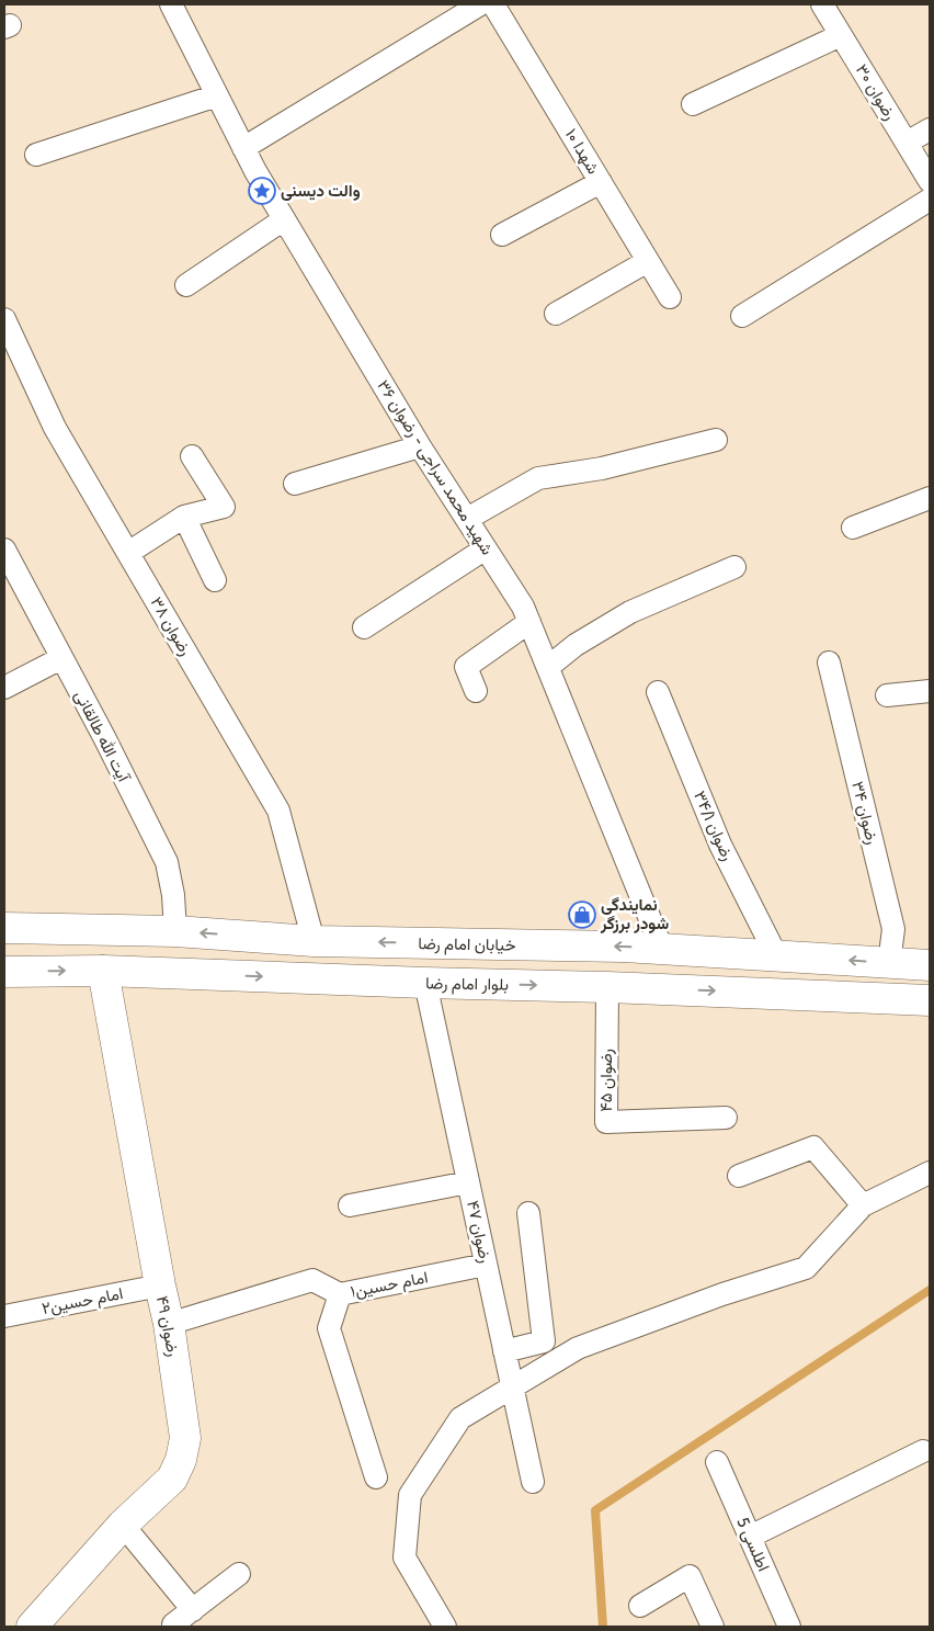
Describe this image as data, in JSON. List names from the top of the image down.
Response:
{
  "streets": {
    "main road": ["خیابان امام رضا", "بلوار امام رضا", "رضوان ۴۹"],
    "street": [
      "رضوان ۳۰",
      "شهدا ۱۰",
      "شهید محمد سراجی - رضوان ۳۶",
      "رضوان ۳۸",
      "آیت الله طالقانی",
      "رضوان ۳۴",
      "رضوان ۳۴/۱",
      "رضوان ۴۵",
      "رضوان ۴۷",
      "امام حسین۱",
      "امام حسین۲",
      "اطلسی 5"
    ]
  },
  "crossings": [
    ["شهید محمد سراجی - رضوان ۳۶", "خیابان امام رضا"],
    ["رضوان ۳۸", "خیابان امام رضا"],
    ["آیت الله طالقانی", "خیابان امام رضا"],
    ["رضوان ۳۴", "خیابان امام رضا"],
    ["رضوان ۳۴/۱", "خیابان امام رضا"],
    ["بلوار امام رضا", "رضوان ۴۵"],
    ["بلوار امام رضا", "رضوان ۴۷"],
    ["بلوار امام رضا", "رضوان ۴۹"],
    ["رضوان ۴۷", "امام حسین۱"],
    ["امام حسین۱", "رضوان ۴۹"],
    ["امام حسین۲", "رضوان ۴۹"]
  ],
  "one_way": ["خیابان امام رضا", "بلوار امام رضا"],
  "places": {
    "place": ["والت دیسنی"],
    "shop": ["نمایندگی شودر برزگر"]
  }
}
